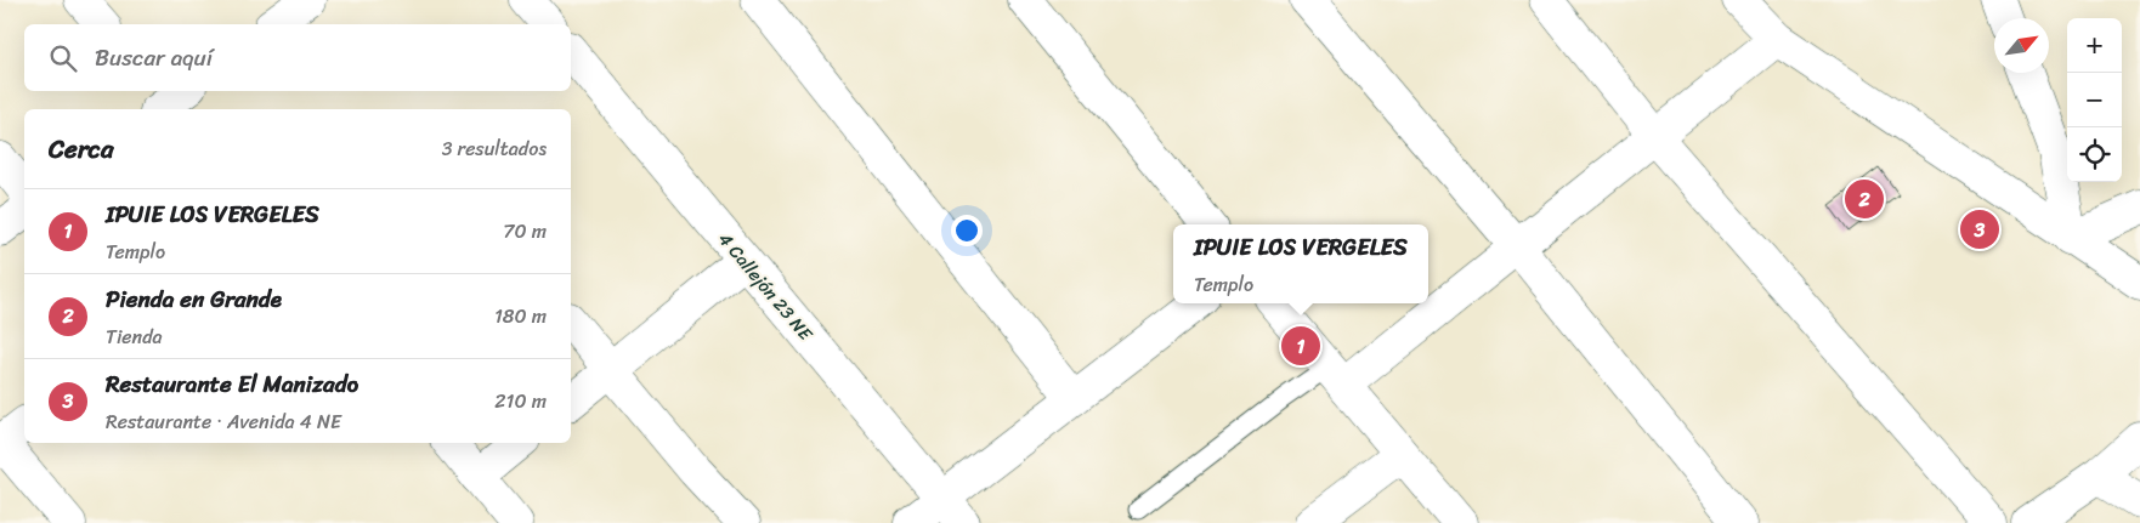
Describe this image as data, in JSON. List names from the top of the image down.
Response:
{
  "streets": {
    "street": ["4 Callejón 23 NE"]
  },
  "north": "top right",
  "page": {
    "map_buttons": ["+", "−"],
    "search": "Buscar aquí",
    "heading": ["Cerca", "3 resultados"],
    "pins": ["2", "3", "1"],
    "list": [
      {
        "mark": "1",
        "name": "IPUIE LOS VERGELES",
        "note": "Templo",
        "value": "70 m"
      },
      {
        "mark": "2",
        "name": "Pienda en Grande",
        "note": "Tienda",
        "value": "180 m"
      },
      {
        "mark": "3",
        "name": "Restaurante El Manizado",
        "note": "Restaurante · Avenida 4 NE",
        "value": "210 m"
      }
    ],
    "popup": ["IPUIE LOS VERGELES", "Templo"]
  }
}
